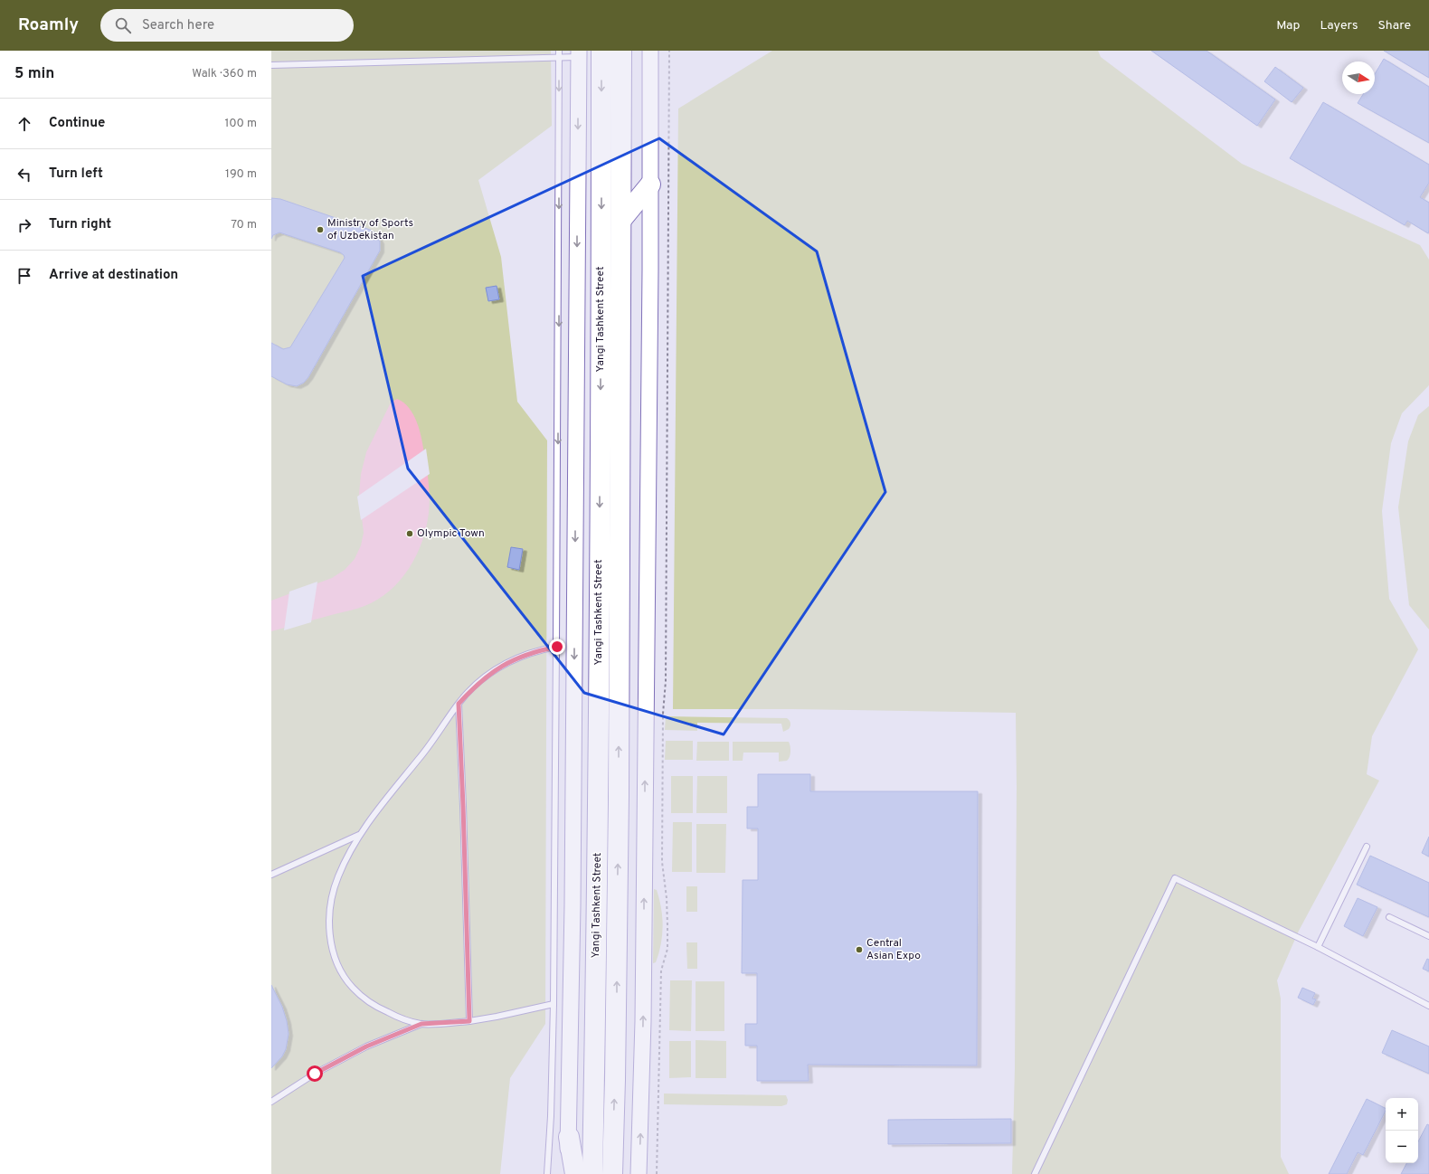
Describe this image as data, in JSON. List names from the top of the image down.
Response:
{
  "streets": {
    "highway": ["Yangi Tashkent Street"]
  },
  "places": ["Ministry of Sports of Uzbekistan", "Olympic Town", "Central Asian Expo"],
  "north": "right",
  "page": {
    "header": "Roamly",
    "search": "Search here",
    "nav": ["Map", "Layers", "Share"],
    "heading": ["5 min", "Walk · 360 m"],
    "list": [
      ["Continue", "100 m"],
      ["Turn left", "190 m"],
      ["Turn right", "70 m"],
      "Arrive at destination"
    ],
    "map_buttons": ["+", "−"]
  }
}
